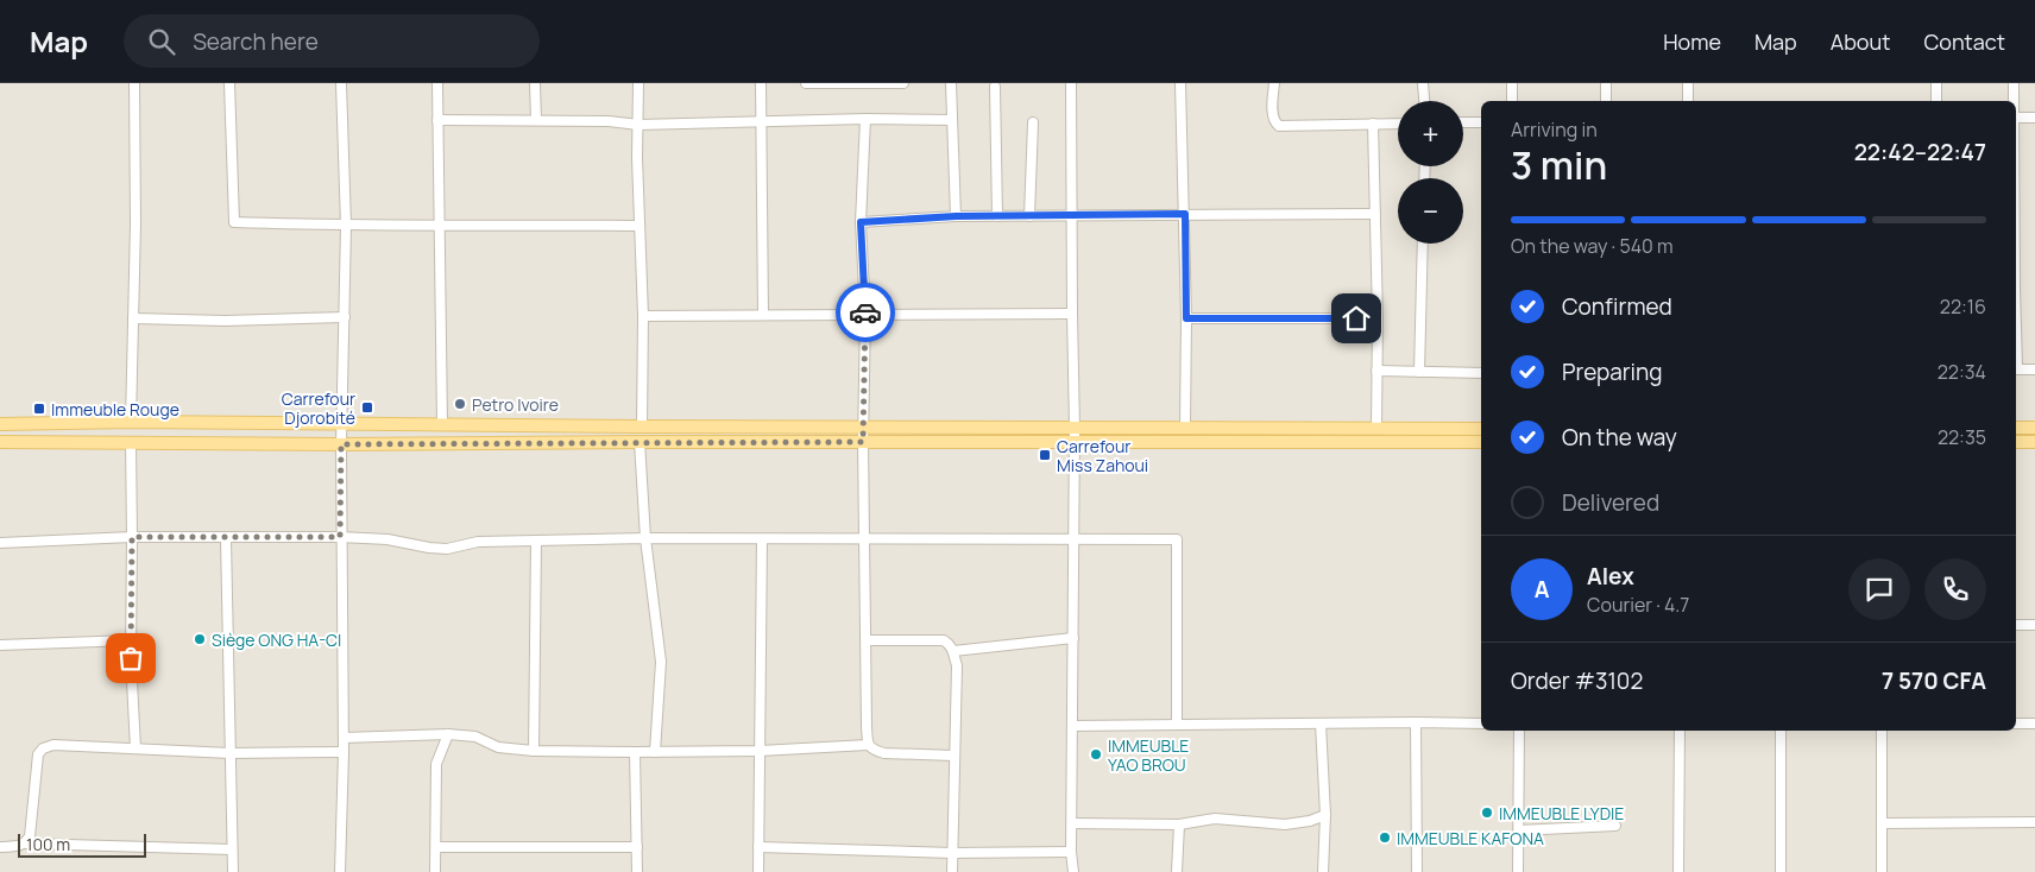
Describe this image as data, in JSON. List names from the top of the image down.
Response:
{
  "places": {
    "other": [
      "Petro Ivoire",
      "Siège ONG HA-CI",
      "IMMEUBLE YAO BROU",
      "IMMEUBLE LYDIE",
      "IMMEUBLE KAFONA"
    ],
    "transit": ["Carrefour Djorobité", "Immeuble Rouge", "Carrefour Miss Zahoui"]
  },
  "scale_bar": "100 m",
  "page": {
    "header": "Map",
    "search": "Search here",
    "nav": [
      "Home",
      "Map",
      "About",
      "Contact"
    ],
    "map_buttons": ["+", "−"],
    "heading": ["3 min", "Arriving in", "22:42–22:47"],
    "panel": [
      "Alex",
      "Courier · 4.7",
      "Order #3102",
      "7 570 CFA"
    ],
    "bar": "On the way · 540 m",
    "list": [
      ["Confirmed", "22:16"],
      ["Preparing", "22:34"],
      ["On the way", "22:35"],
      "Delivered"
    ],
    "round": "A",
    "scale": "100 m"
  }
}
